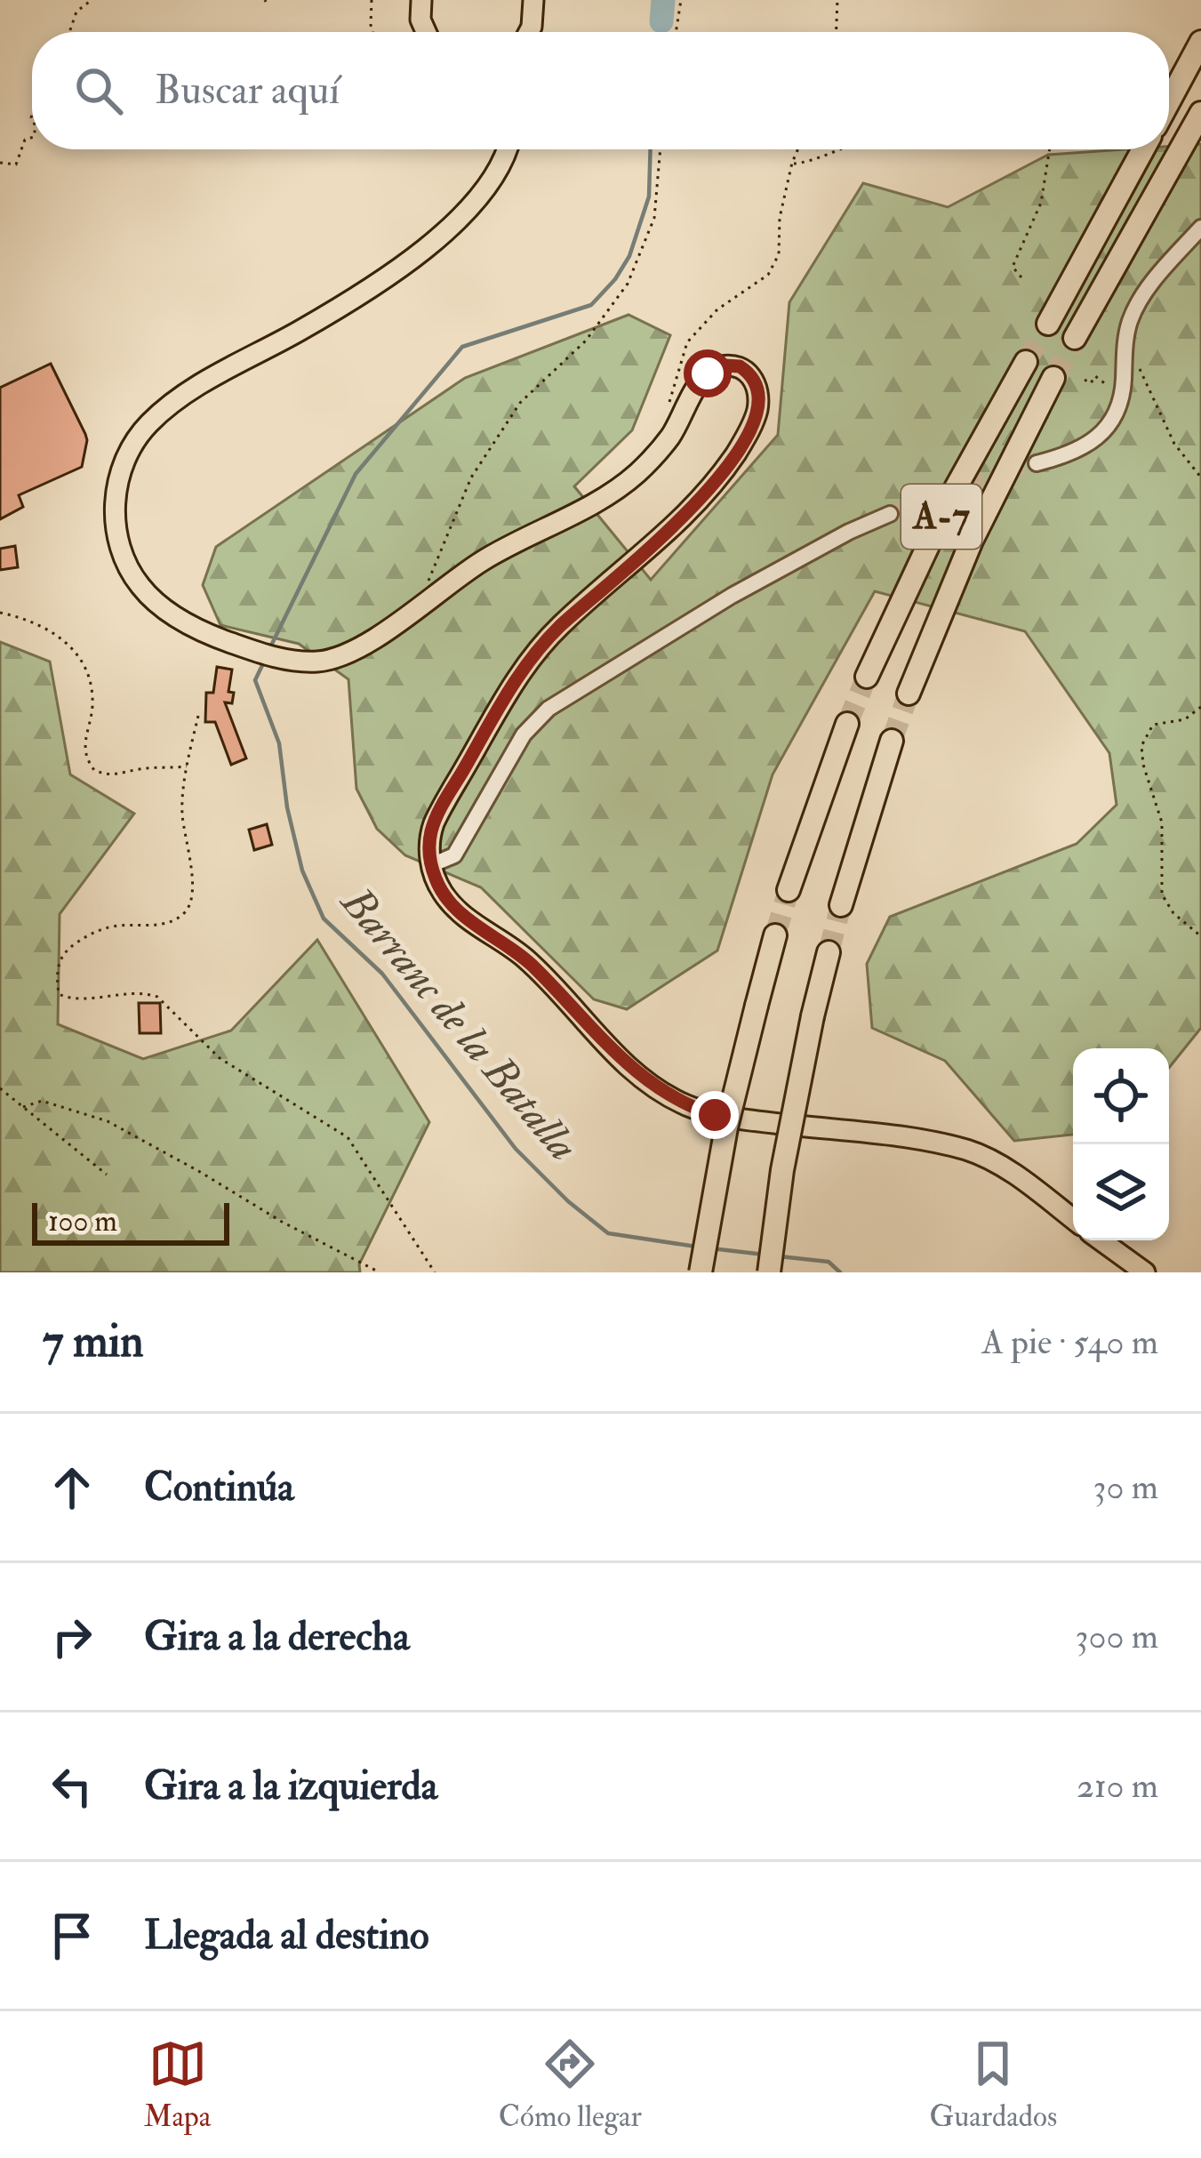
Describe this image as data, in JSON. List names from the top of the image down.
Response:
{
  "streets": {
    "highway": ["A-7"]
  },
  "water": ["Barranc de la Batalla"],
  "scale_bar": "100 m",
  "page": {
    "search": "Buscar aquí",
    "scale": "100 m",
    "heading": ["7 min", "A pie · 540 m"],
    "list": [
      ["Continúa", "30 m"],
      ["Gira a la derecha", "300 m"],
      ["Gira a la izquierda", "210 m"],
      "Llegada al destino"
    ],
    "nav": ["Mapa", "Cómo llegar", "Guardados"]
  }
}
